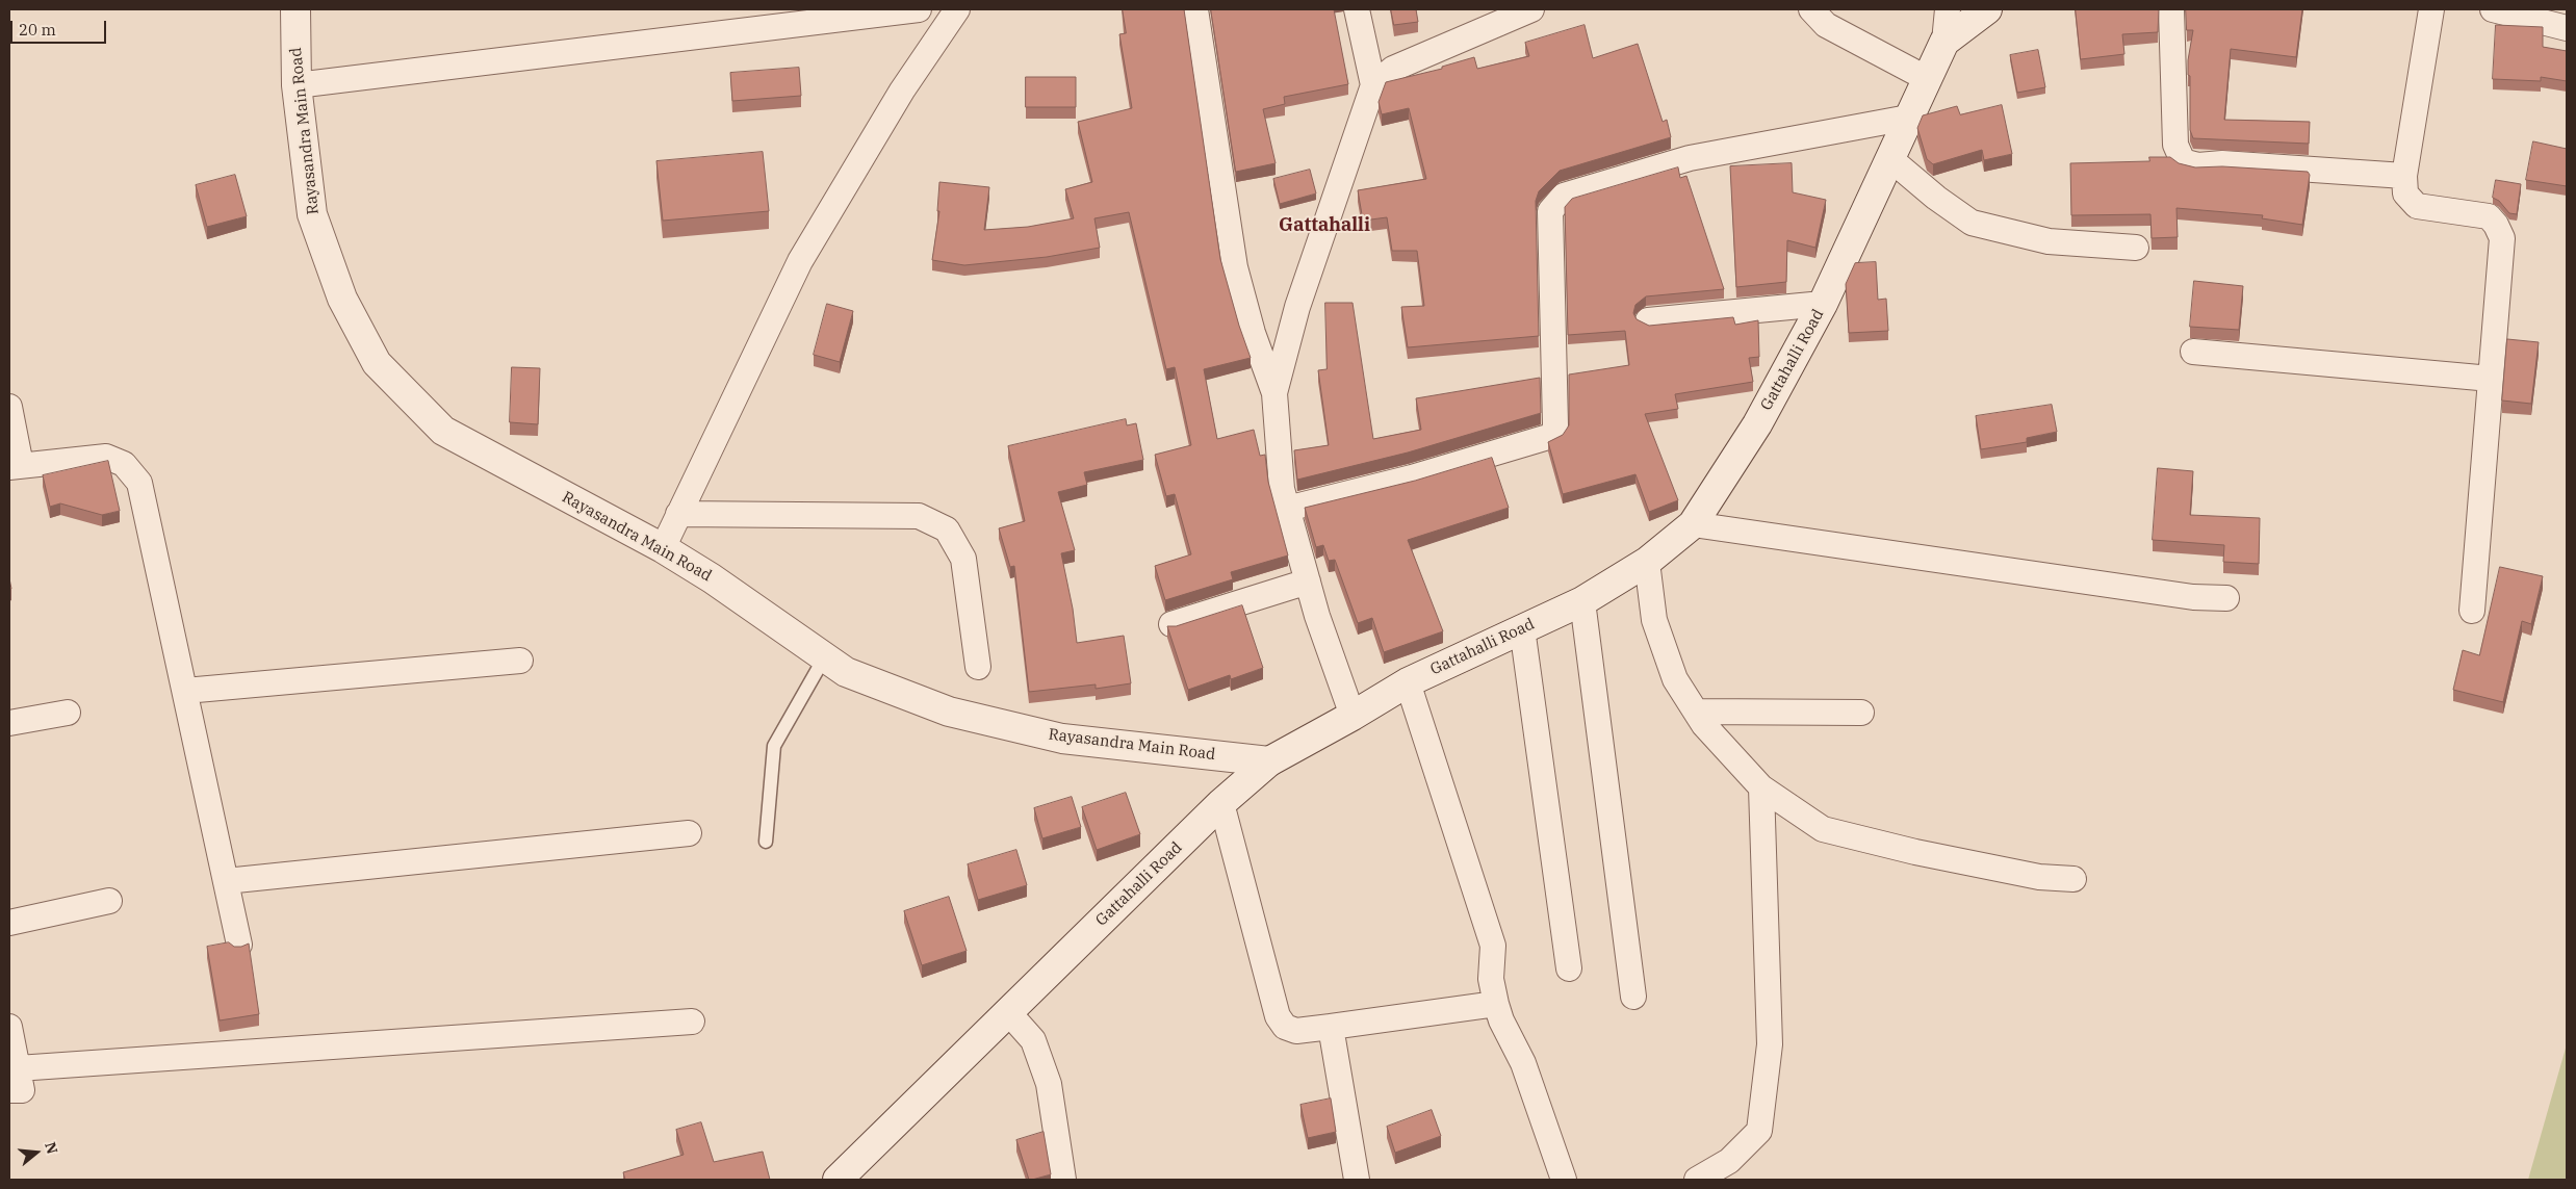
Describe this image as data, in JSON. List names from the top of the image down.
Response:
{
  "streets": {
    "main road": ["Rayasandra Main Road", "Gattahalli Road"]
  },
  "crossings": [
    ["Rayasandra Main Road", "Gattahalli Road"]
  ],
  "districts": ["Gattahalli"],
  "scale_bar": "20 m",
  "north": "right"
}
